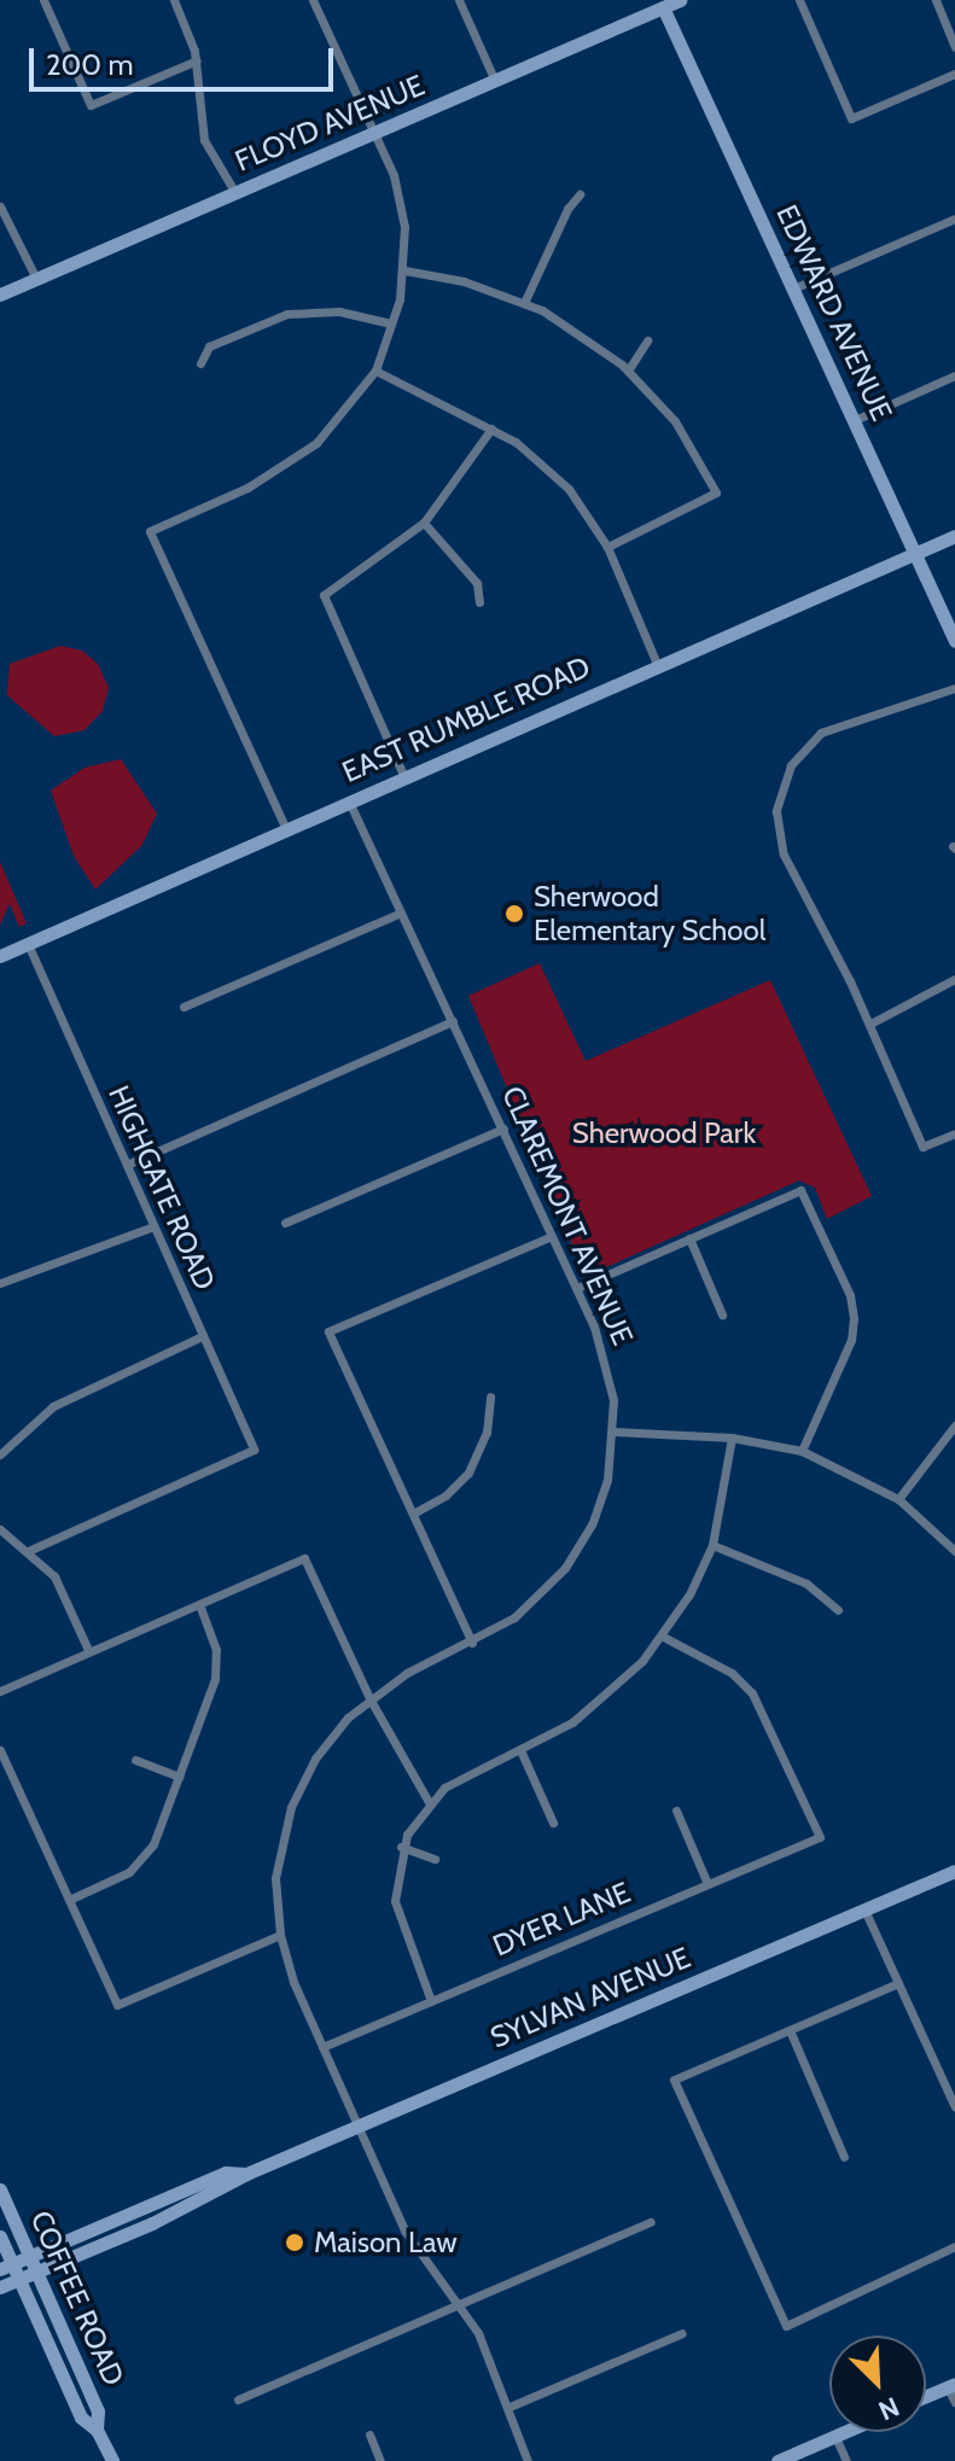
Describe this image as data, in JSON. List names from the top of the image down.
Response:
{
  "streets": {
    "street": [
      "FLOYD AVENUE",
      "EDWARD AVENUE",
      "EAST RUMBLE ROAD",
      "HIGHGATE ROAD",
      "CLAREMONT AVENUE",
      "DYER LANE",
      "SYLVAN AVENUE",
      "COFFEE ROAD"
    ]
  },
  "crossings": [
    ["FLOYD AVENUE", "EDWARD AVENUE"],
    ["EDWARD AVENUE", "EAST RUMBLE ROAD"],
    ["EAST RUMBLE ROAD", "HIGHGATE ROAD"],
    ["EAST RUMBLE ROAD", "CLAREMONT AVENUE"],
    ["CLAREMONT AVENUE", "DYER LANE"],
    ["CLAREMONT AVENUE", "SYLVAN AVENUE"],
    ["SYLVAN AVENUE", "COFFEE ROAD"]
  ],
  "parks": ["Sherwood Park"],
  "places": ["Sherwood Elementary School", "Maison Law"],
  "scale_bar": "200 m",
  "north": "bottom right"
}
